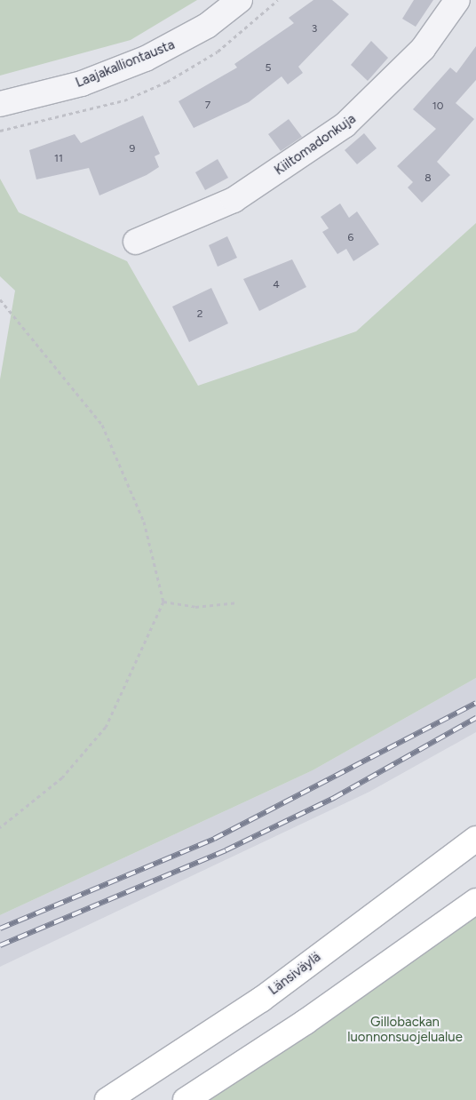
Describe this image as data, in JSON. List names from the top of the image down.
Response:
{
  "streets": {
    "highway": ["Länsiväylä"],
    "street": ["Laajakalliontausta", "Kiiltomadonkuja"]
  },
  "parks": ["Gillobackan luonnonsuojelualue"],
  "house_numbers": [
    "3",
    "5",
    "7",
    "10",
    "9",
    "11",
    "8",
    "6",
    "4",
    "2"
  ]
}
